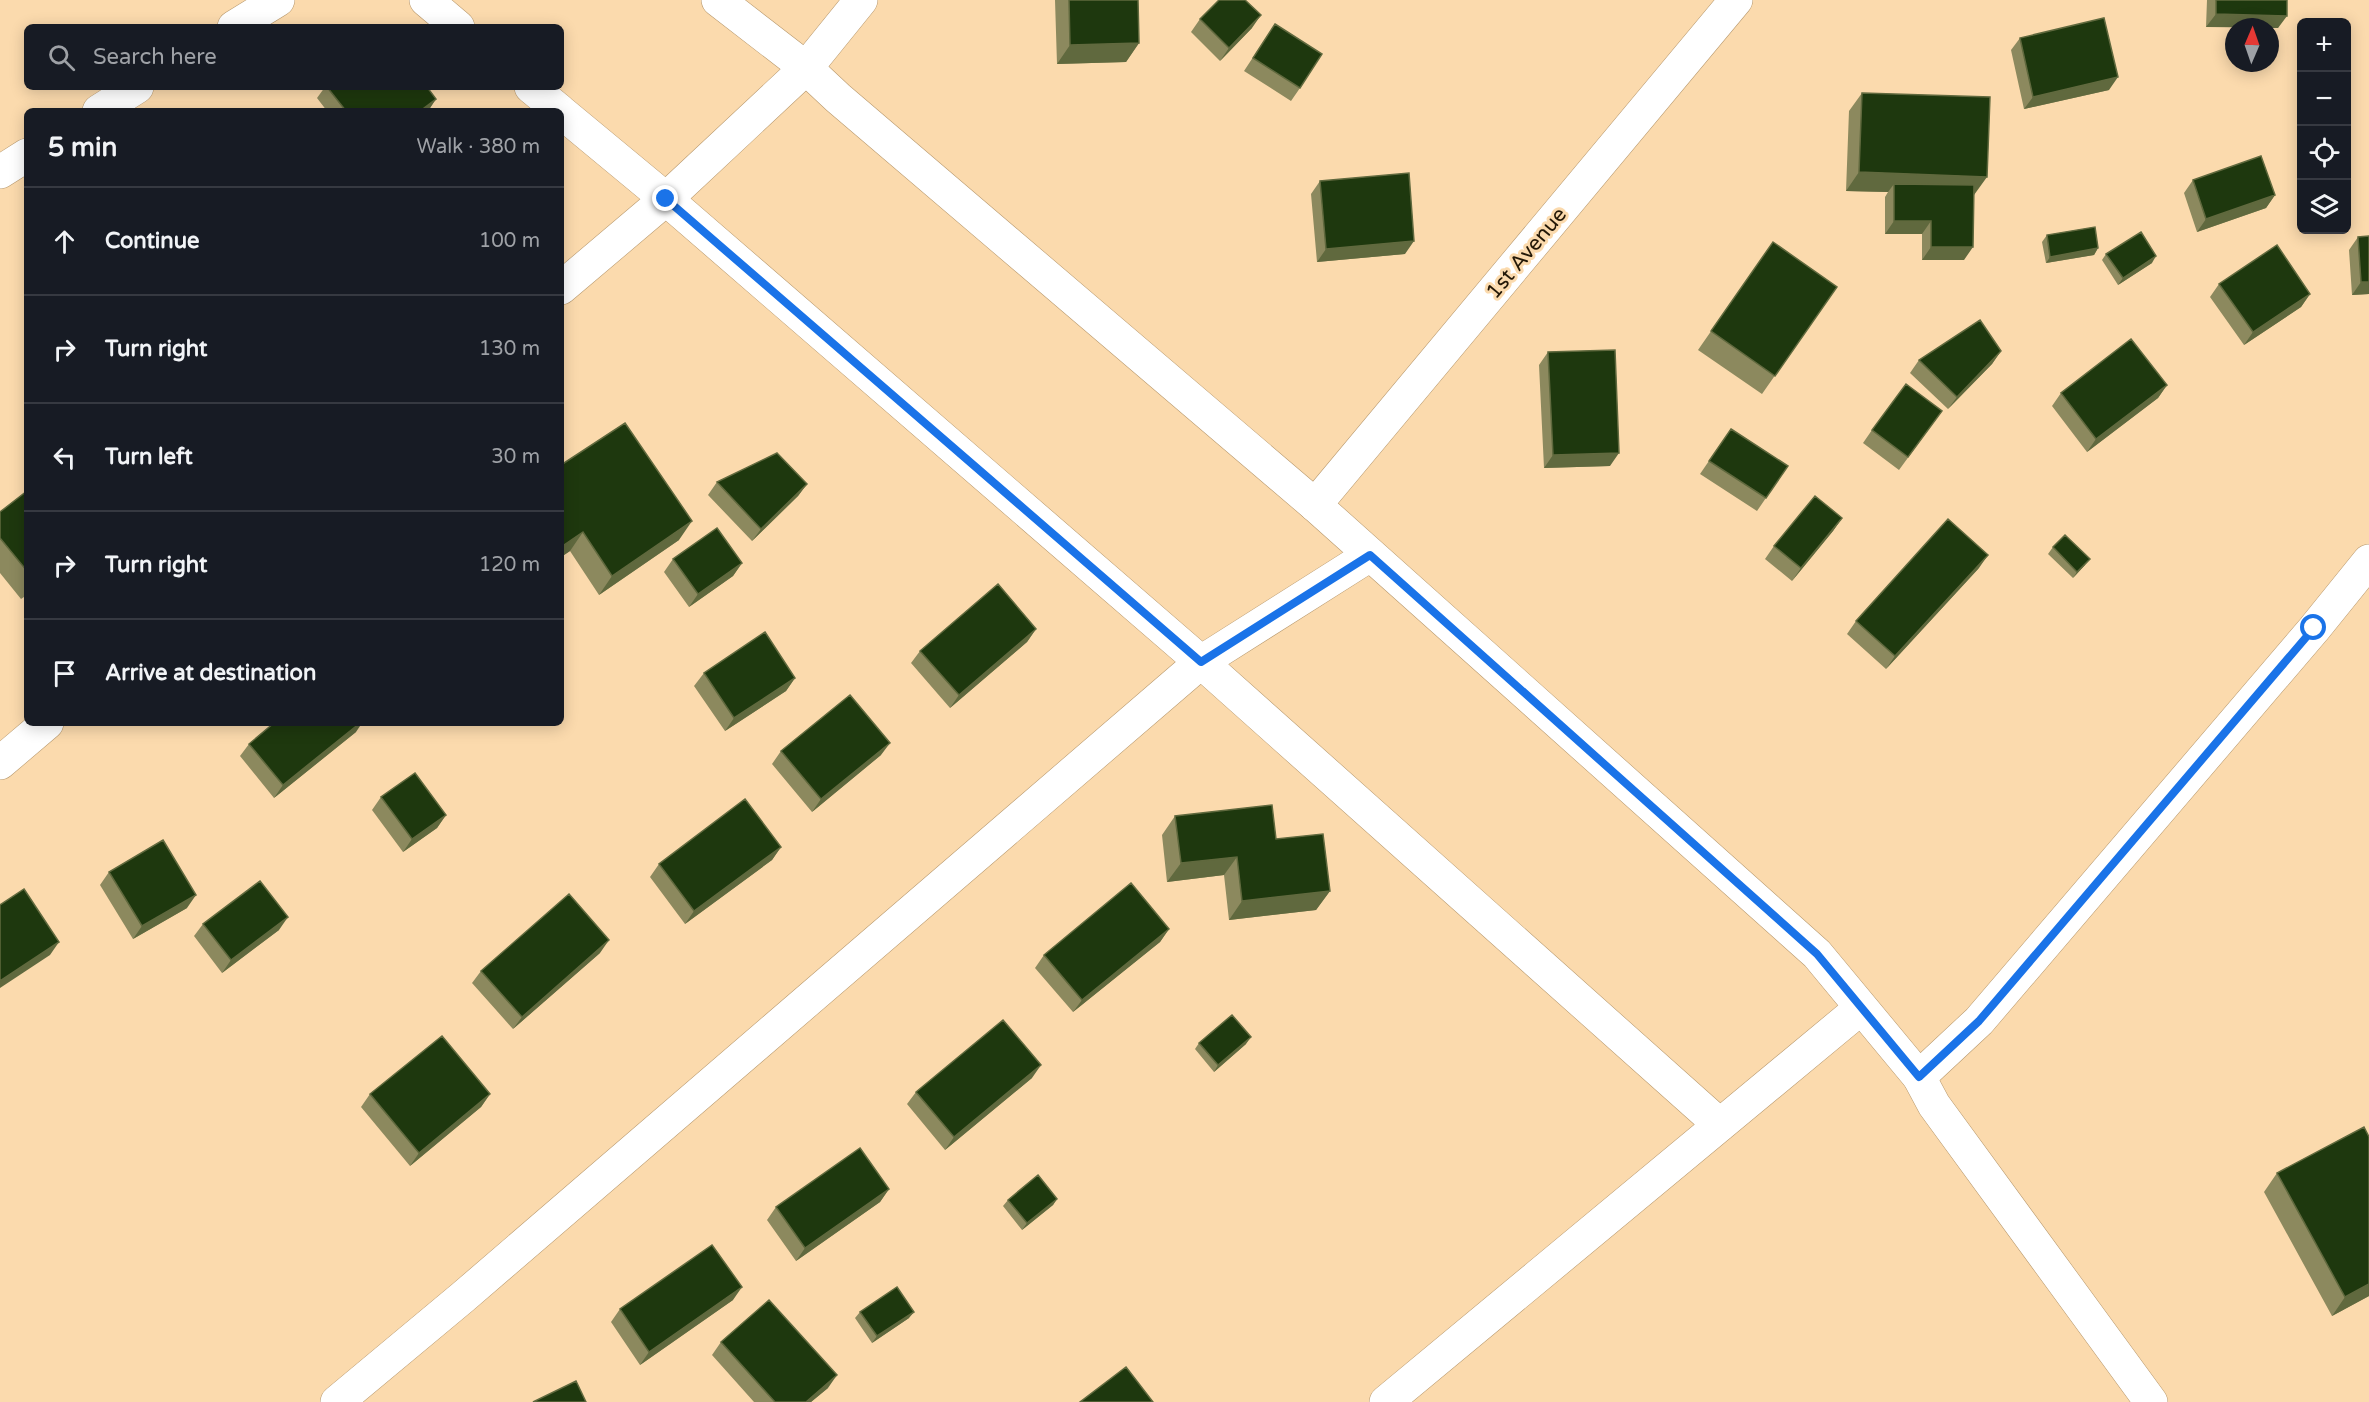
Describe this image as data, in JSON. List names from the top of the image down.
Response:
{
  "streets": {
    "street": ["1st Avenue"]
  },
  "north": "top",
  "page": {
    "map_buttons": ["+", "−"],
    "search": "Search here",
    "heading": ["5 min", "Walk · 380 m"],
    "list": [
      ["Continue", "100 m"],
      ["Turn right", "130 m"],
      ["Turn left", "30 m"],
      ["Turn right", "120 m"],
      "Arrive at destination"
    ]
  }
}
